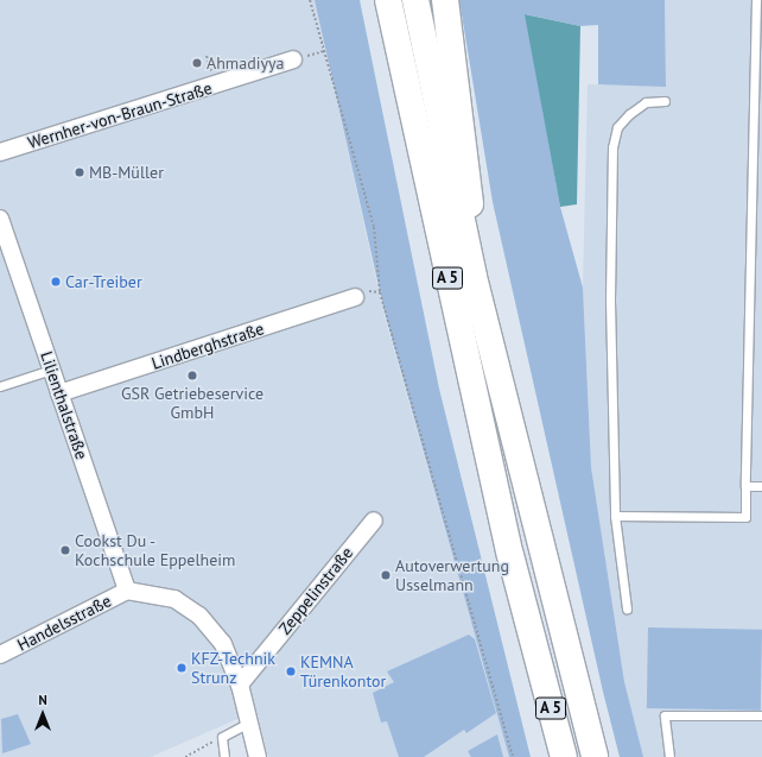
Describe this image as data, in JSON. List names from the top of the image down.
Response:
{
  "streets": {
    "highway": ["A 5"],
    "street": [
      "Wernher-von-Braun-Straße",
      "Lindberghstraße",
      "Lilienthalstraße",
      "Zeppelinstraße",
      "Handelsstraße"
    ]
  },
  "crossings": [
    ["Lindberghstraße", "Lilienthalstraße"],
    ["Lilienthalstraße", "Handelsstraße"]
  ],
  "places": [
    "Ahmadiyya",
    "MB-Müller",
    "Car-Treiber",
    "GSR Getriebeservice GmbH",
    "Cookst Du - Kochschule Eppelheim",
    "Autoverwertung Usselmann",
    "KFZ-Technik Strunz",
    "KEMNA Türenkontor"
  ],
  "north": "top"
}
